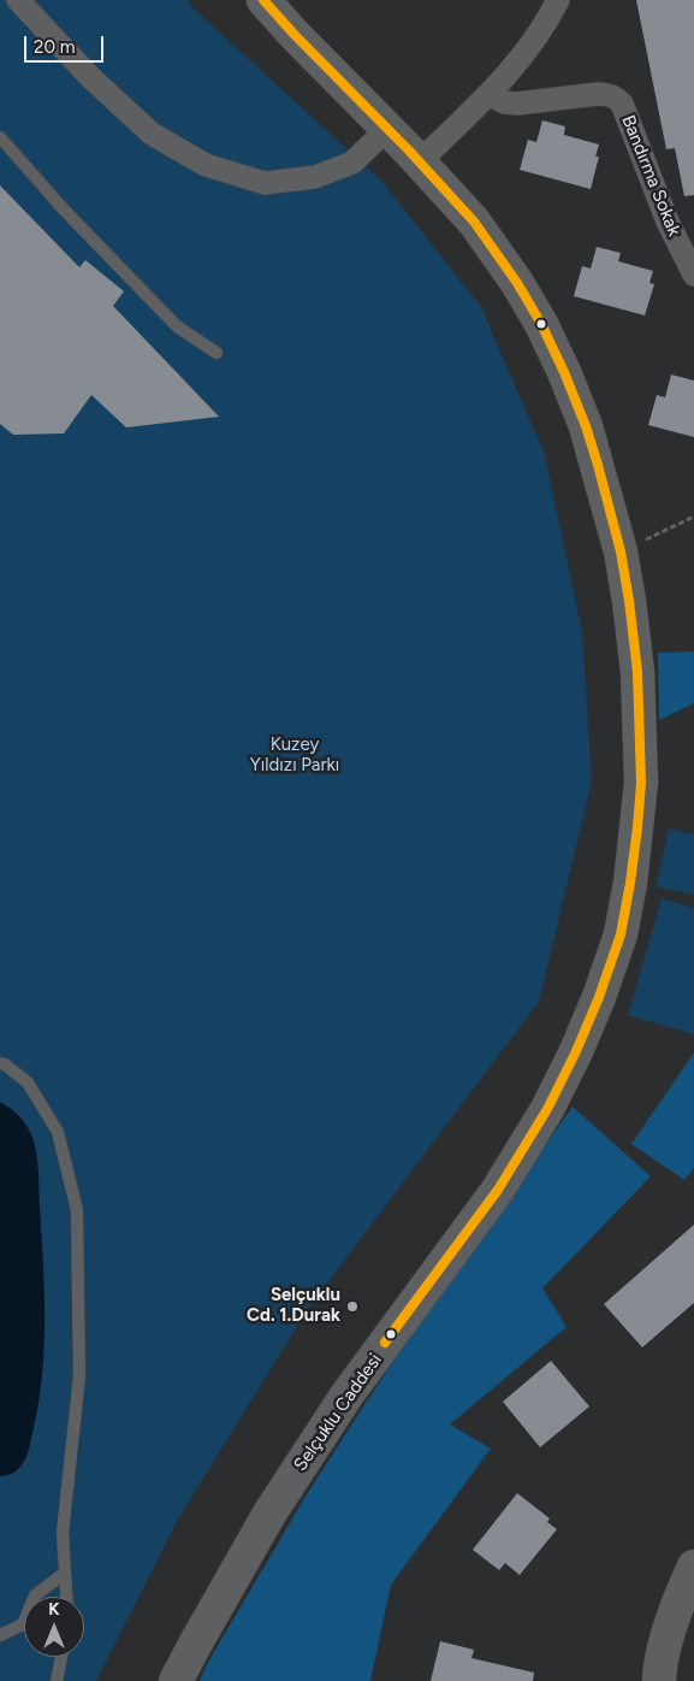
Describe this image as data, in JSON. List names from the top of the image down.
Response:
{
  "streets": {
    "street": ["Bandırma Sokak", "Selçuklu Caddesi"]
  },
  "parks": ["Kuzey Yıldızı Parkı"],
  "places": ["Selçuklu Cd. 1.Durak"],
  "scale_bar": "20 m",
  "north": "top"
}
